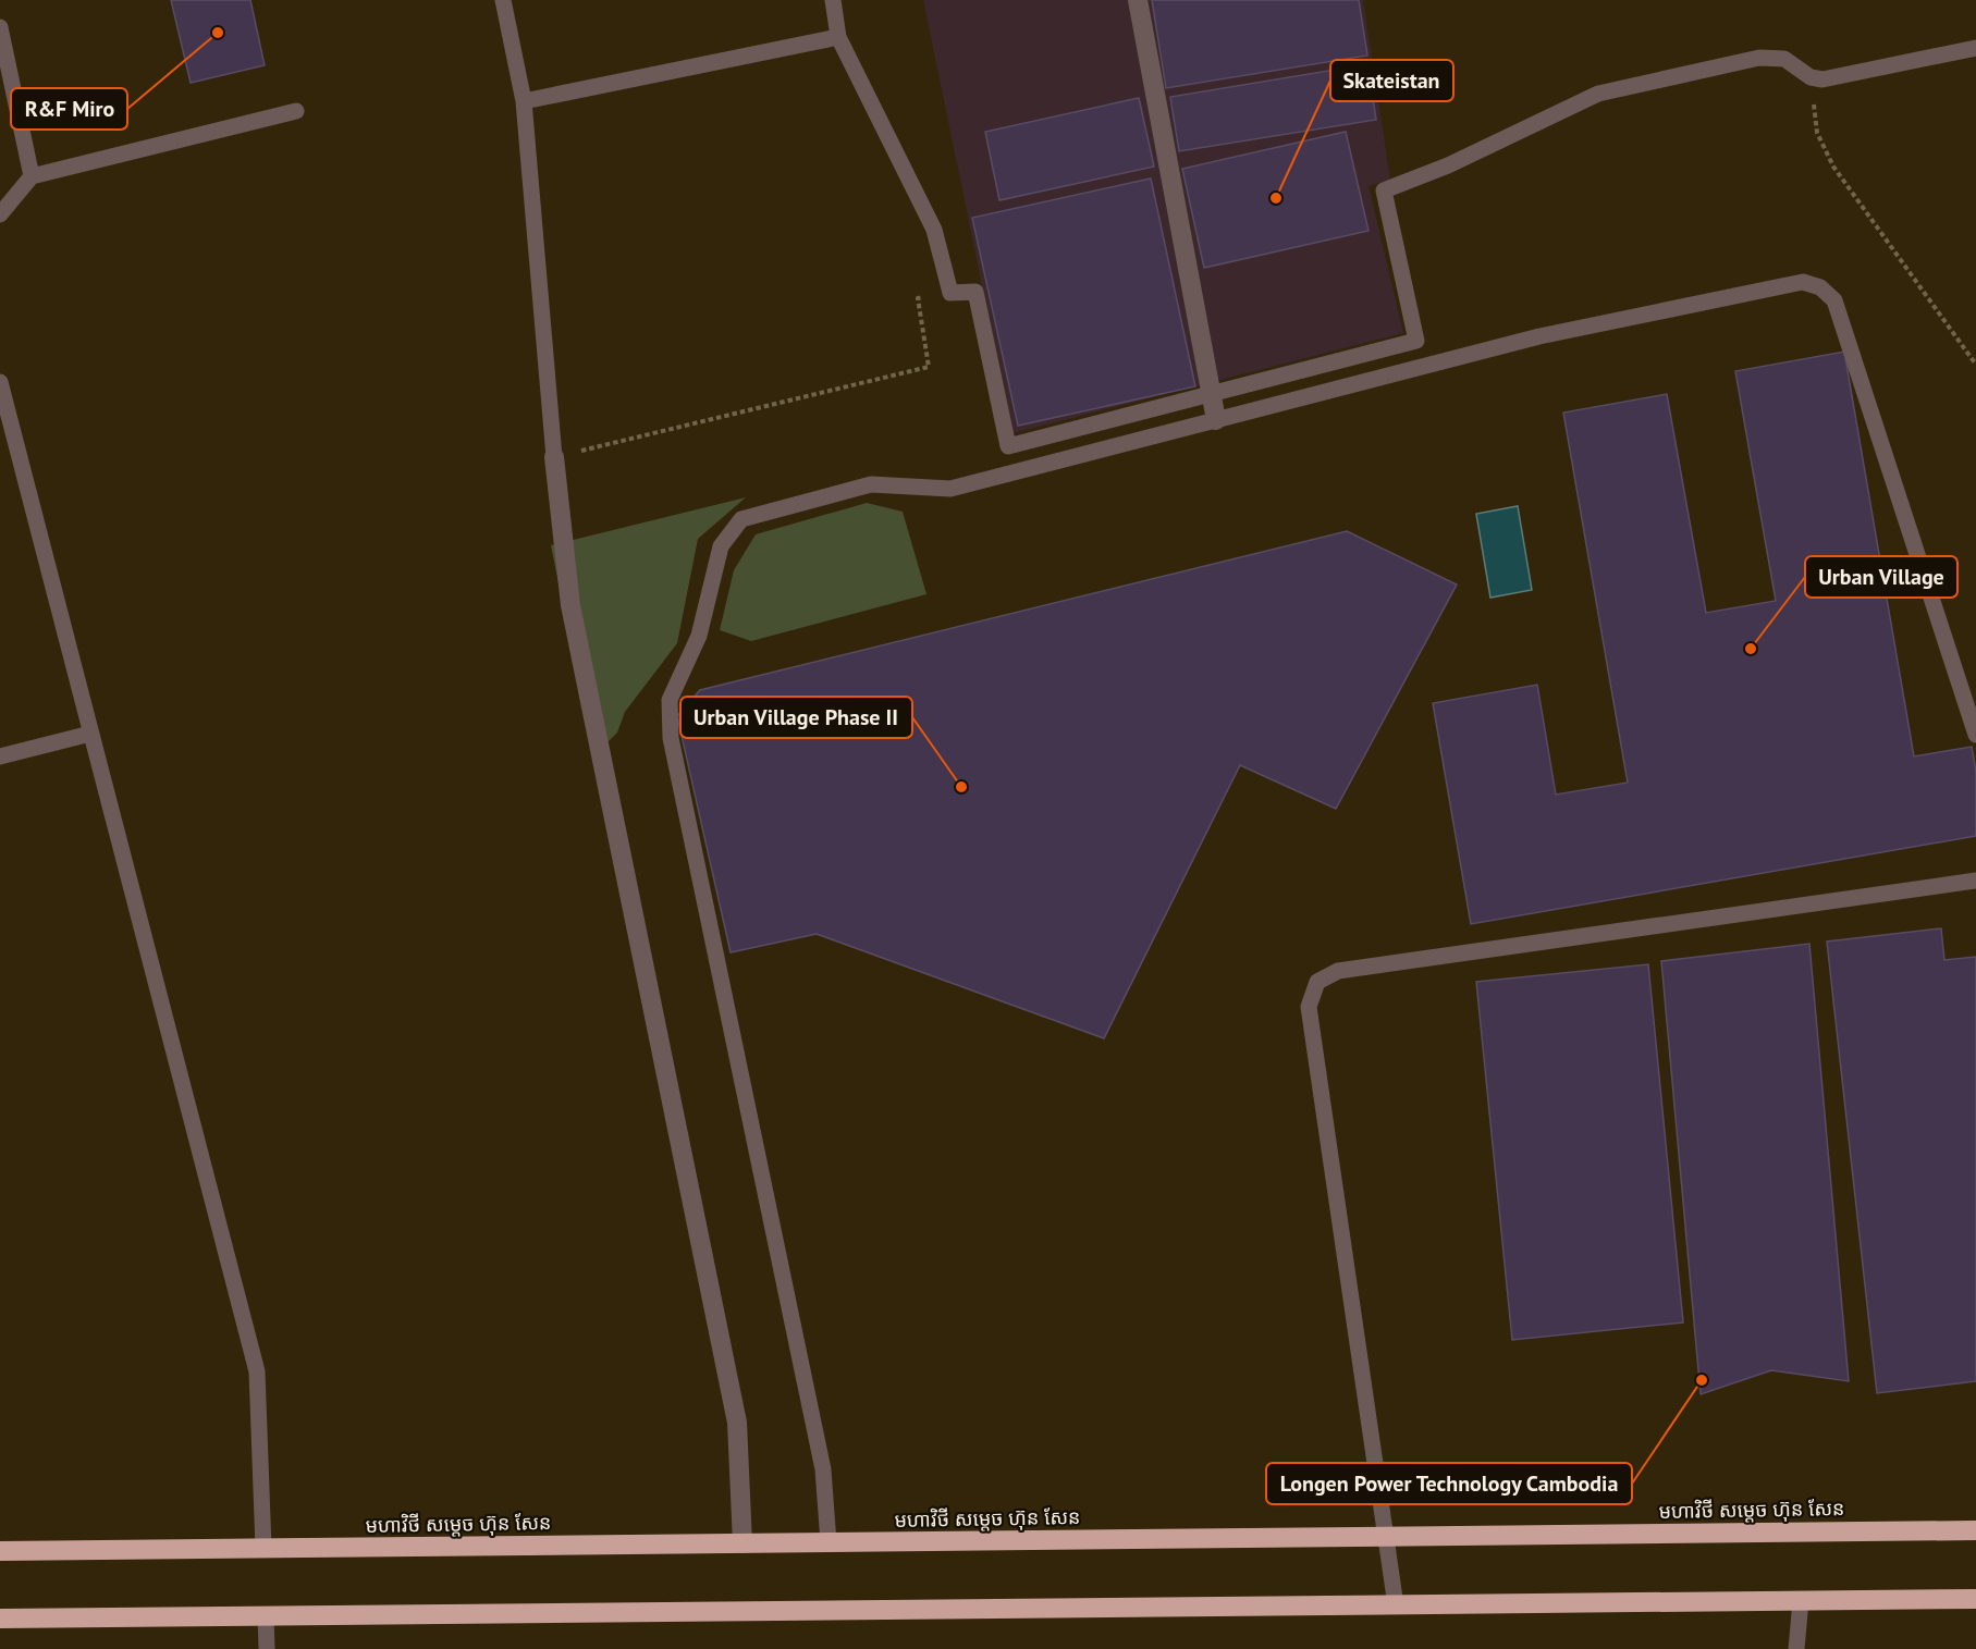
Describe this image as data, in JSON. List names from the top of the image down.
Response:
{
  "streets": {
    "highway": ["មហាវិថី សម្តេច ហ៊ុន សែន"]
  },
  "places": [
    "R&F Miro",
    "Skateistan",
    "Urban Village",
    "Urban Village Phase II",
    "Longen Power Technology Cambodia"
  ]
}
